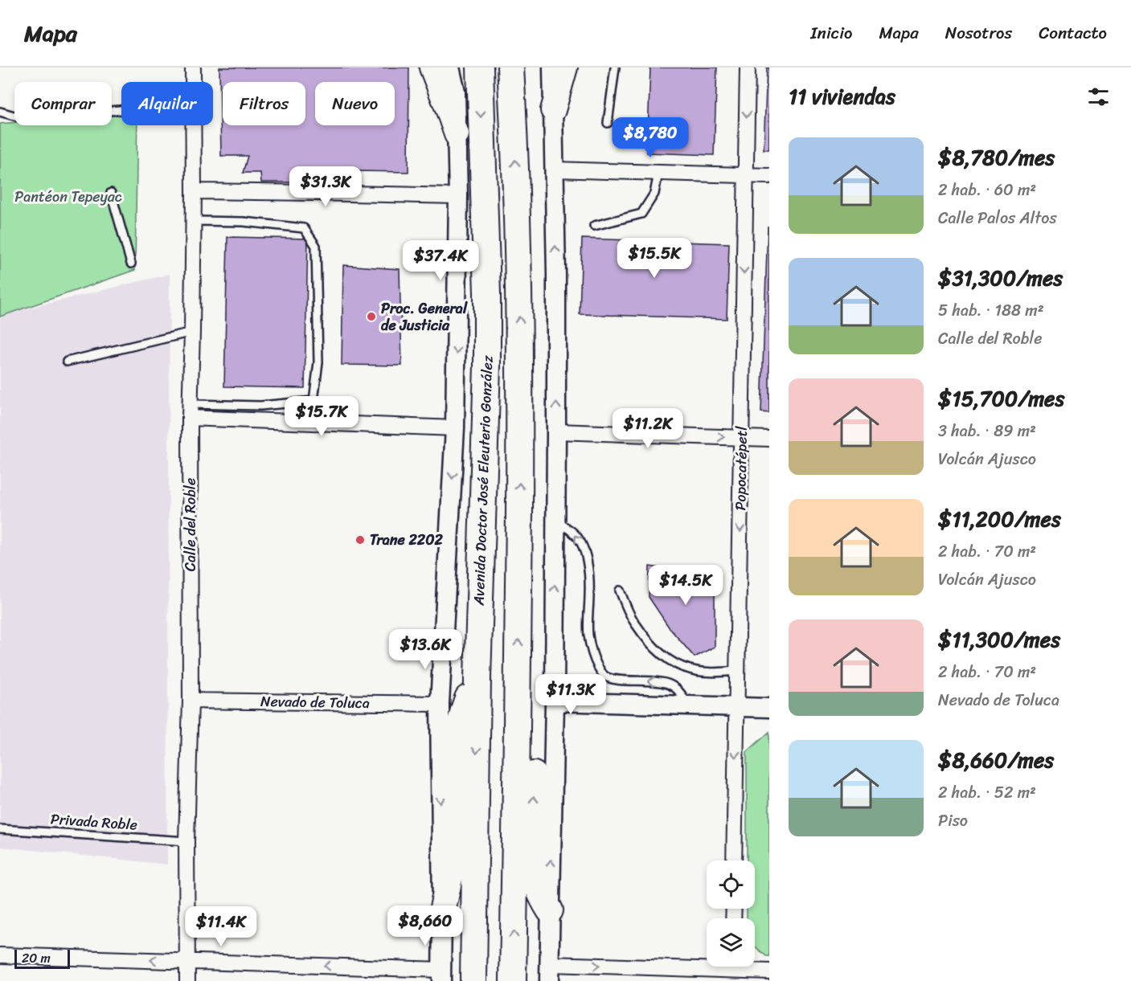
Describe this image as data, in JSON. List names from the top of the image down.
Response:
{
  "streets": {
    "highway": ["Avenida Doctor José Eleuterio González"],
    "street": ["Popocatépetl", "Calle del Roble", "Nevado de Toluca"],
    "lane": ["Privada Roble"]
  },
  "crossings": [
    ["Avenida Doctor José Eleuterio González", "Nevado de Toluca"],
    ["Calle del Roble", "Nevado de Toluca"],
    ["Calle del Roble", "Privada Roble"]
  ],
  "one_way": ["Popocatépetl"],
  "parks": ["Pantéon Tepeyac"],
  "places": ["Proc. General de Justicia", "Trane 2202"],
  "scale_bar": "20 m",
  "page": {
    "header": "Mapa",
    "nav": [
      "Inicio",
      "Mapa",
      "Nosotros",
      "Contacto"
    ],
    "heading": "11 viviendas",
    "chip": [
      "Comprar",
      "Alquilar",
      "Filtros",
      "Nuevo"
    ],
    "price": [
      "$8,780",
      "$31.3K",
      "$15.5K",
      "$37.4K",
      "$15.7K",
      "$11.2K",
      "$14.5K",
      "$13.6K",
      "$11.3K",
      "$8,660",
      "$11.4K"
    ],
    "list": [
      {
        "name": "$8,780/mes",
        "note": "2 hab. · 60 m² · Calle Palos Altos"
      },
      {
        "name": "$31,300/mes",
        "note": "5 hab. · 188 m² · Calle del Roble"
      },
      {
        "name": "$15,700/mes",
        "note": "3 hab. · 89 m² · Volcán Ajusco"
      },
      {
        "name": "$11,200/mes",
        "note": "2 hab. · 70 m² · Volcán Ajusco"
      },
      {
        "name": "$11,300/mes",
        "note": "2 hab. · 70 m² · Nevado de Toluca"
      },
      {
        "name": "$8,660/mes",
        "note": "2 hab. · 52 m² · Piso"
      }
    ],
    "scale": "20 m"
  }
}
